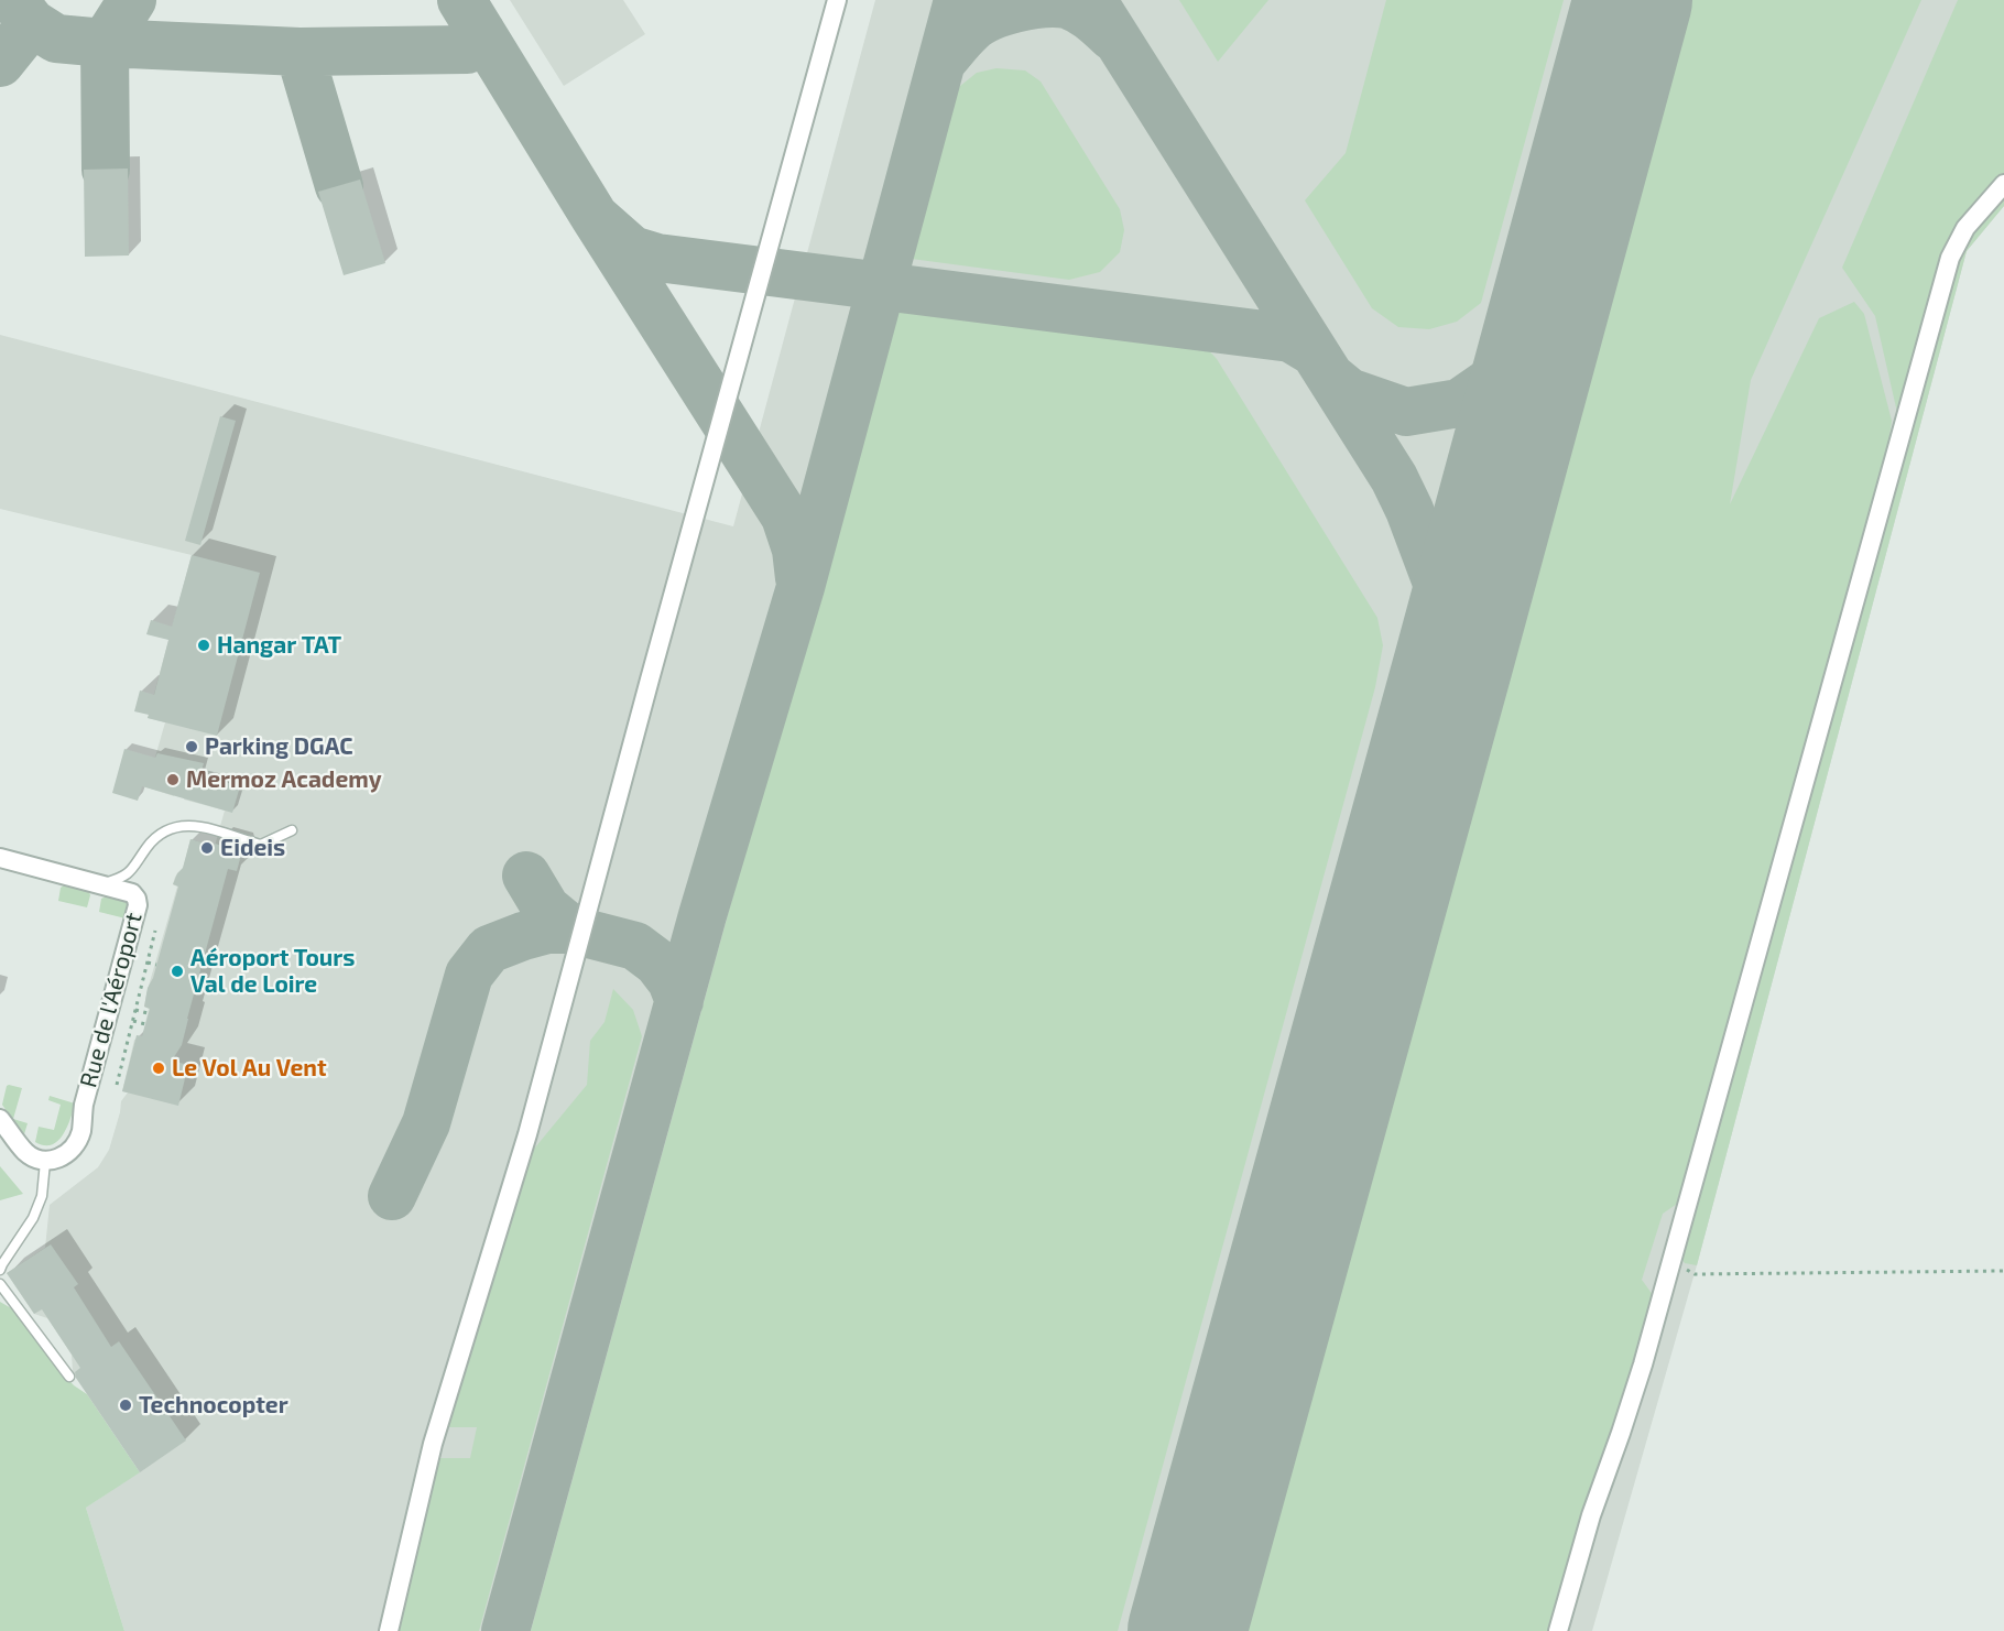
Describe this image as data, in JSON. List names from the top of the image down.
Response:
{
  "streets": {
    "street": ["Rue de l'Aéroport"]
  },
  "places": [
    "Hangar TAT",
    "Parking DGAC",
    "Mermoz Academy",
    "Eideis",
    "Aéroport Tours Val de Loire",
    "Le Vol Au Vent",
    "Technocopter"
  ]
}
